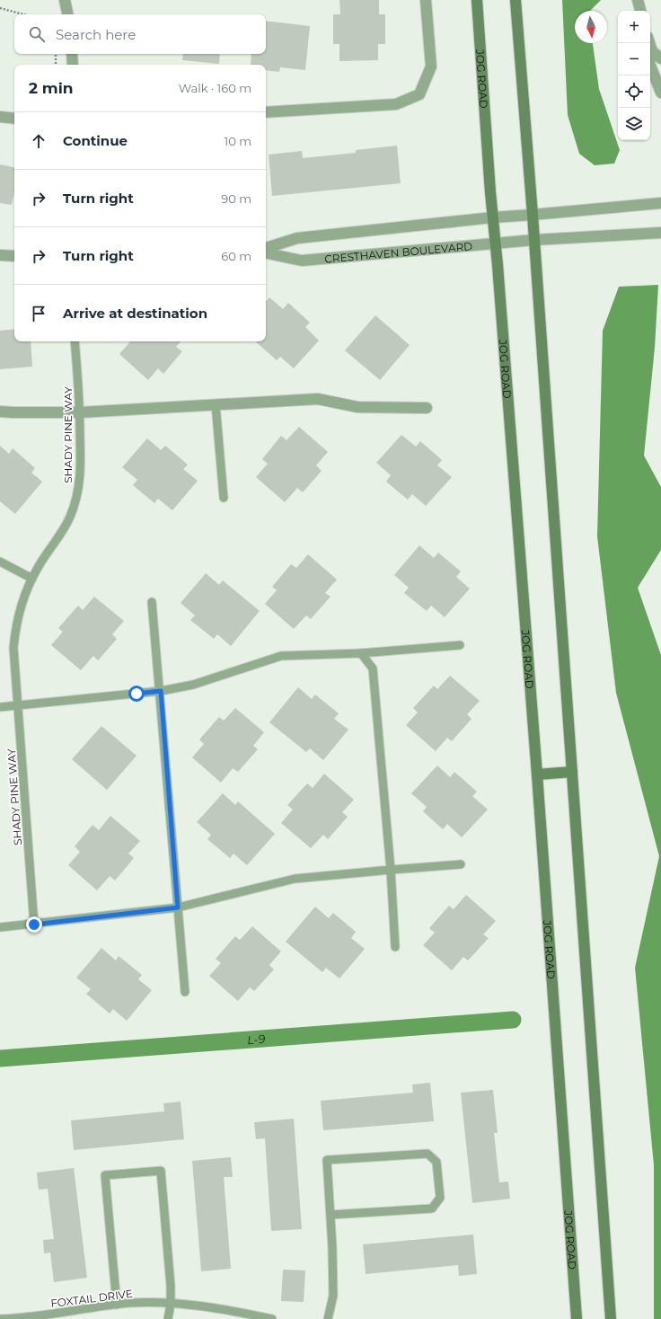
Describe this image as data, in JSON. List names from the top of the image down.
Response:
{
  "streets": {
    "main road": ["JOG ROAD"],
    "street": ["CRESTHAVEN BOULEVARD"],
    "lane": ["SHADY PINE WAY", "FOXTAIL DRIVE"]
  },
  "crossings": [
    ["JOG ROAD", "CRESTHAVEN BOULEVARD"]
  ],
  "water": ["L-9"],
  "north": "bottom",
  "page": {
    "map_buttons": ["+", "−"],
    "search": "Search here",
    "heading": ["2 min", "Walk · 160 m"],
    "list": [
      ["Continue", "10 m"],
      ["Turn right", "90 m"],
      ["Turn right", "60 m"],
      "Arrive at destination"
    ]
  }
}
